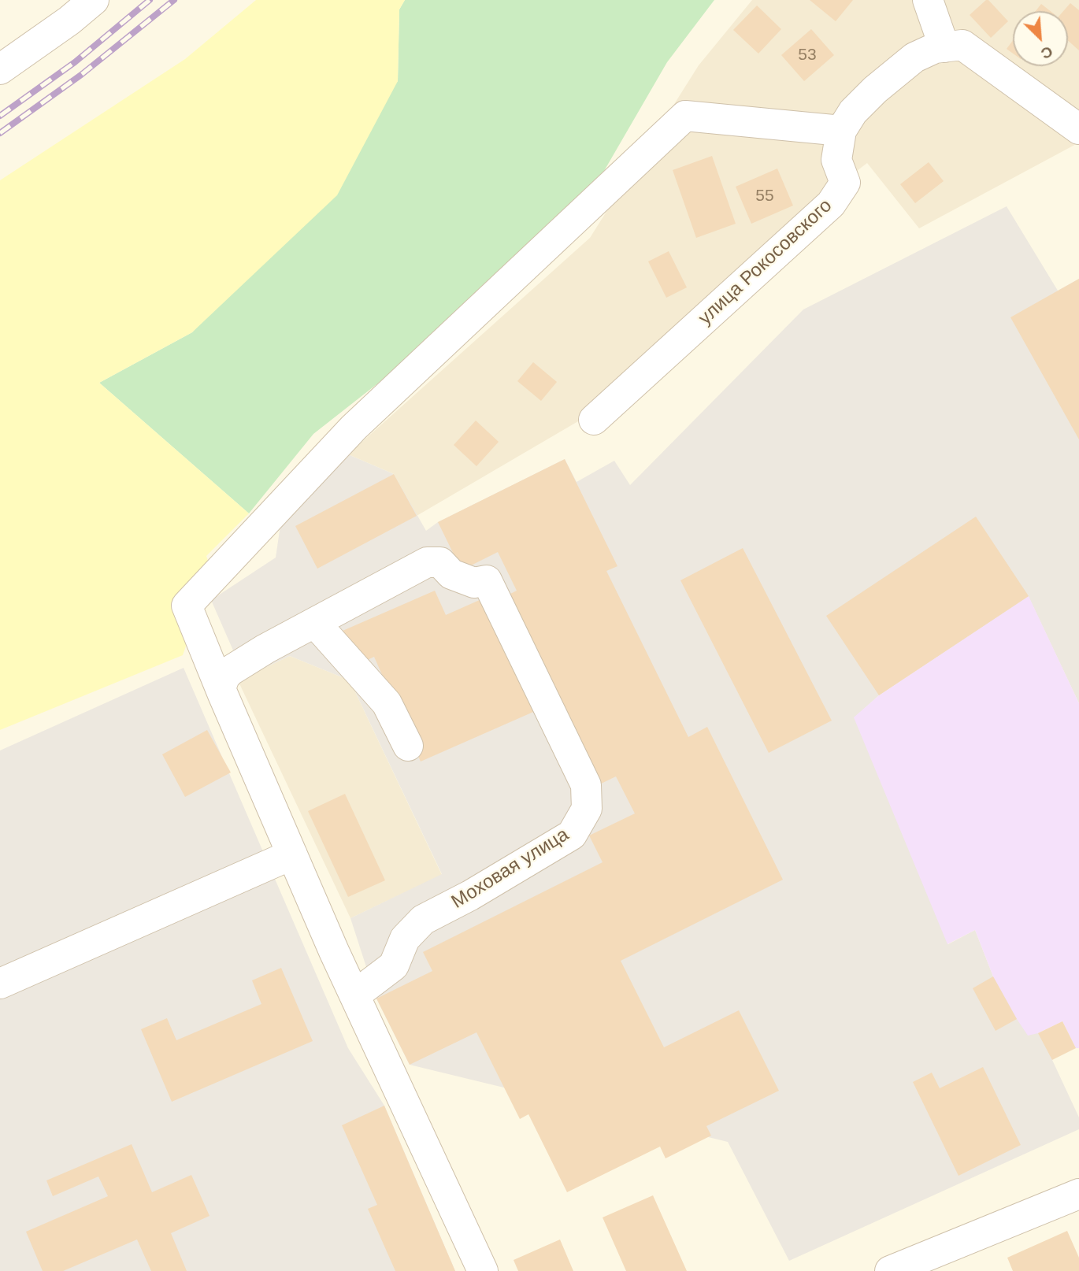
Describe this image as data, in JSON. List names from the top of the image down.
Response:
{
  "streets": {
    "street": ["улица Рокосовского", "Моховая улица"]
  },
  "house_numbers": ["53", "55"],
  "north": "bottom right"
}
